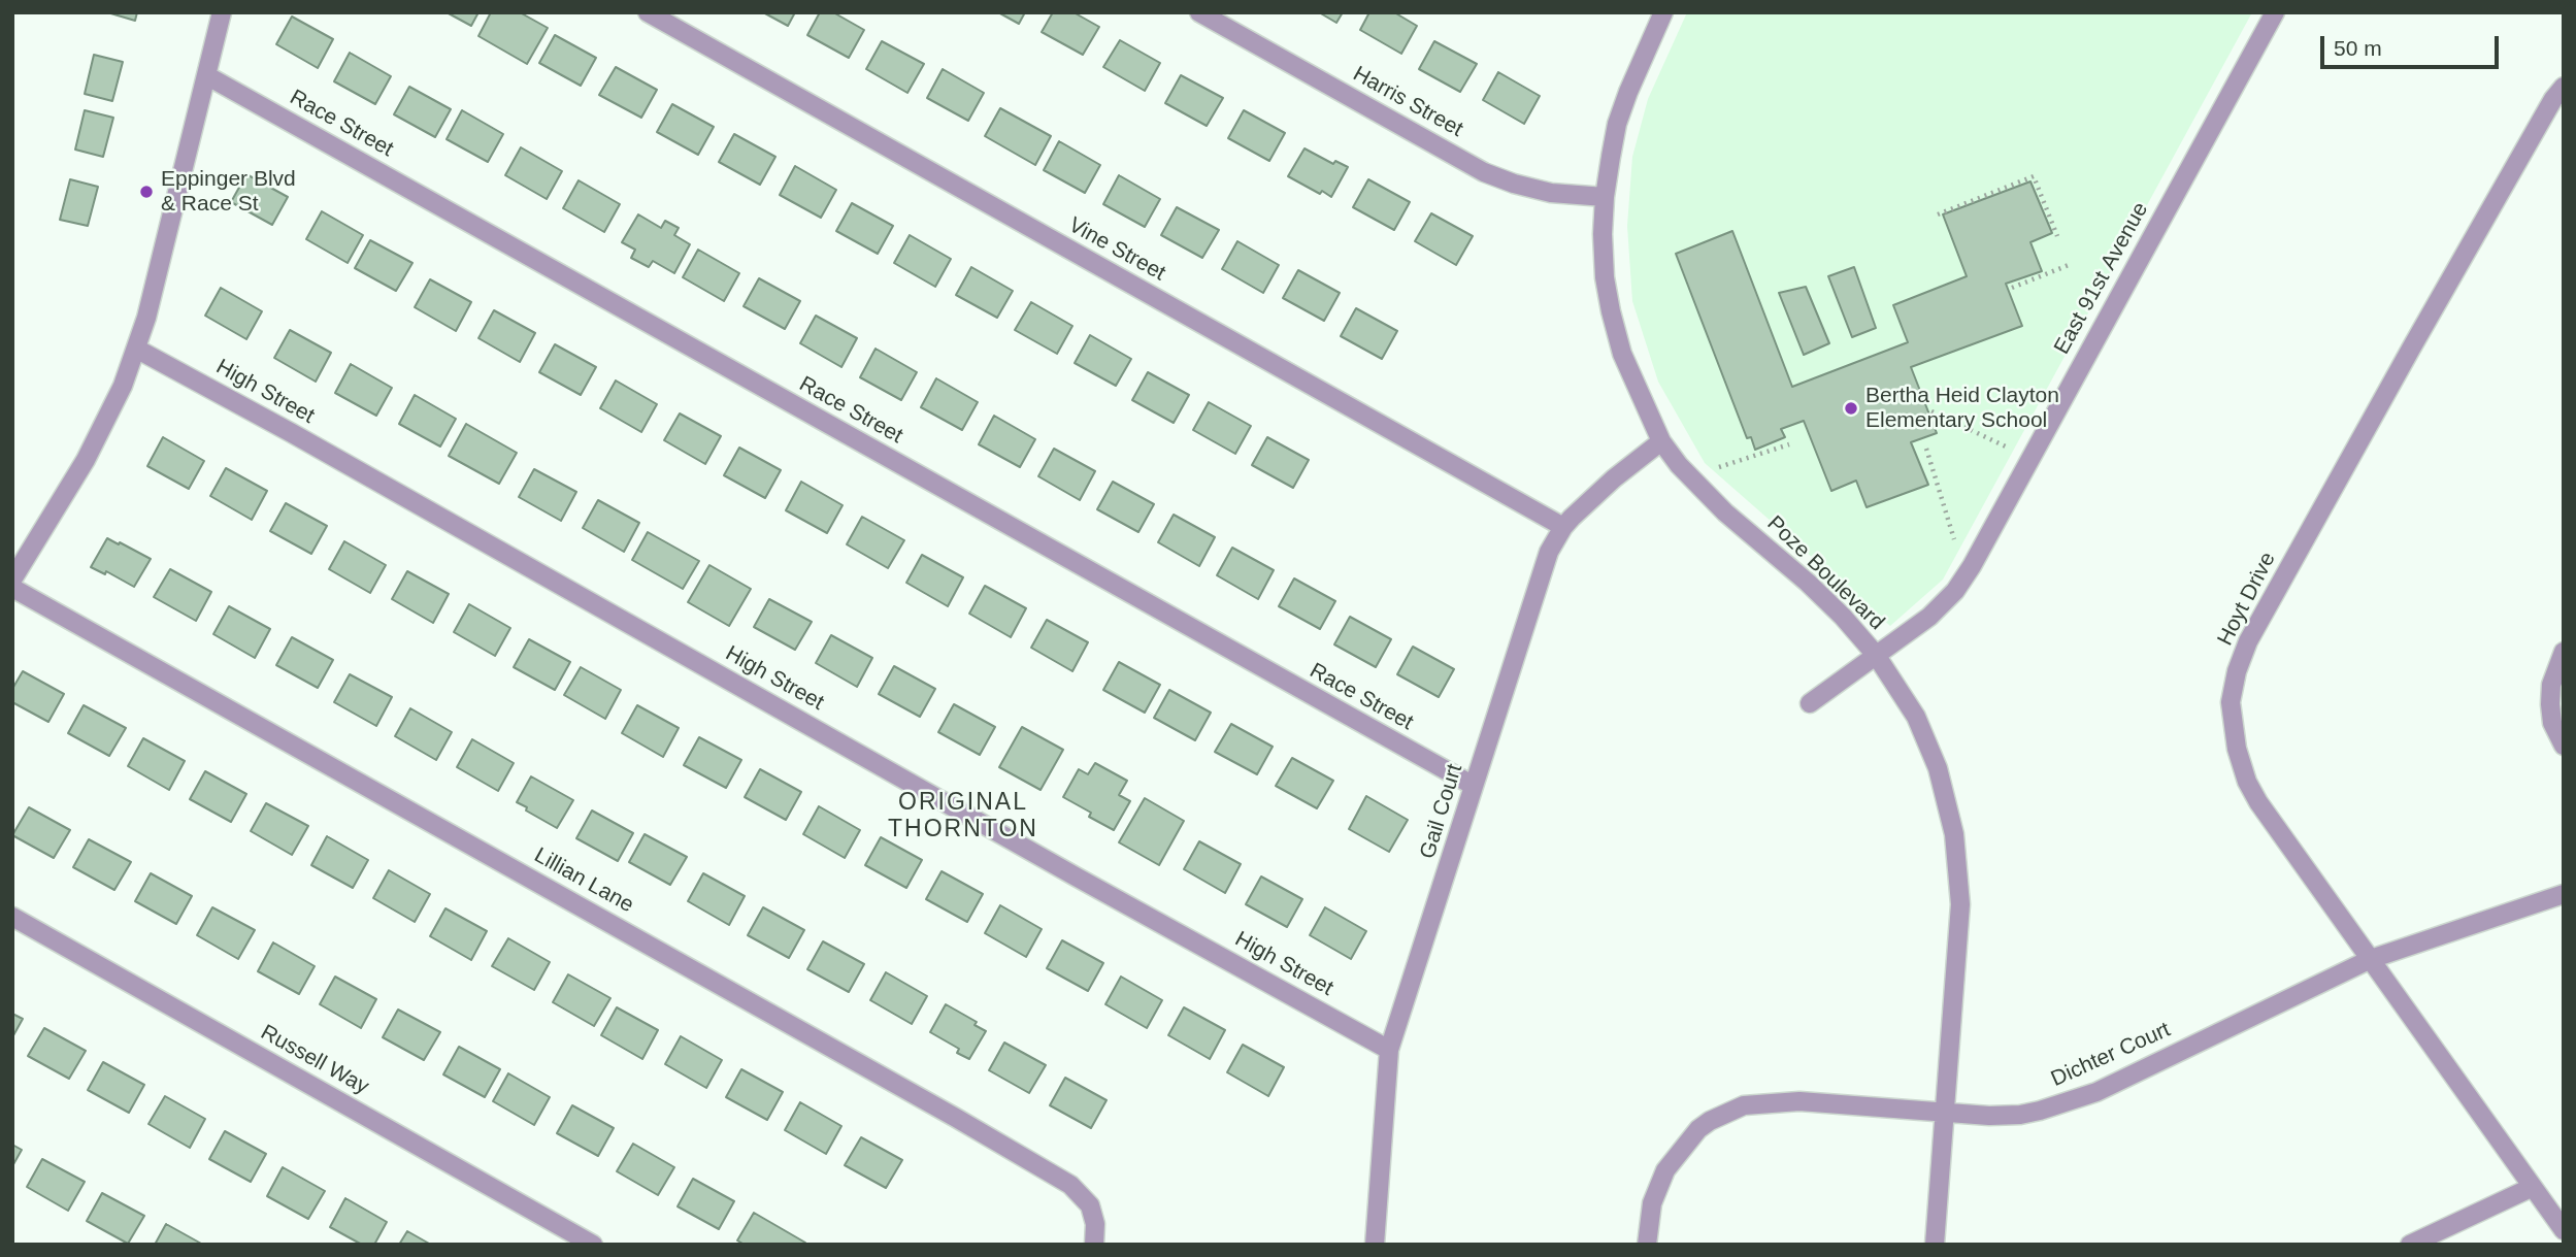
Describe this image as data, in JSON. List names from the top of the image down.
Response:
{
  "streets": {
    "street": [
      "Harris Street",
      "Race Street",
      "Vine Street",
      "East 91st Avenue",
      "High Street",
      "Poze Boulevard",
      "Hoyt Drive",
      "Gail Court",
      "Lillian Lane",
      "Dichter Court",
      "Russell Way"
    ]
  },
  "crossings": [
    ["Harris Street", "Poze Boulevard"],
    ["Race Street", "Gail Court"],
    ["Vine Street", "Gail Court"],
    ["East 91st Avenue", "Poze Boulevard"],
    ["High Street", "Gail Court"],
    ["Poze Boulevard", "Gail Court"],
    ["Poze Boulevard", "Dichter Court"],
    ["Hoyt Drive", "Dichter Court"]
  ],
  "districts": ["ORIGINAL THORNTON"],
  "places": ["Eppinger Blvd & Race St", "Bertha Heid Clayton Elementary School"],
  "scale_bar": "50 m"
}
